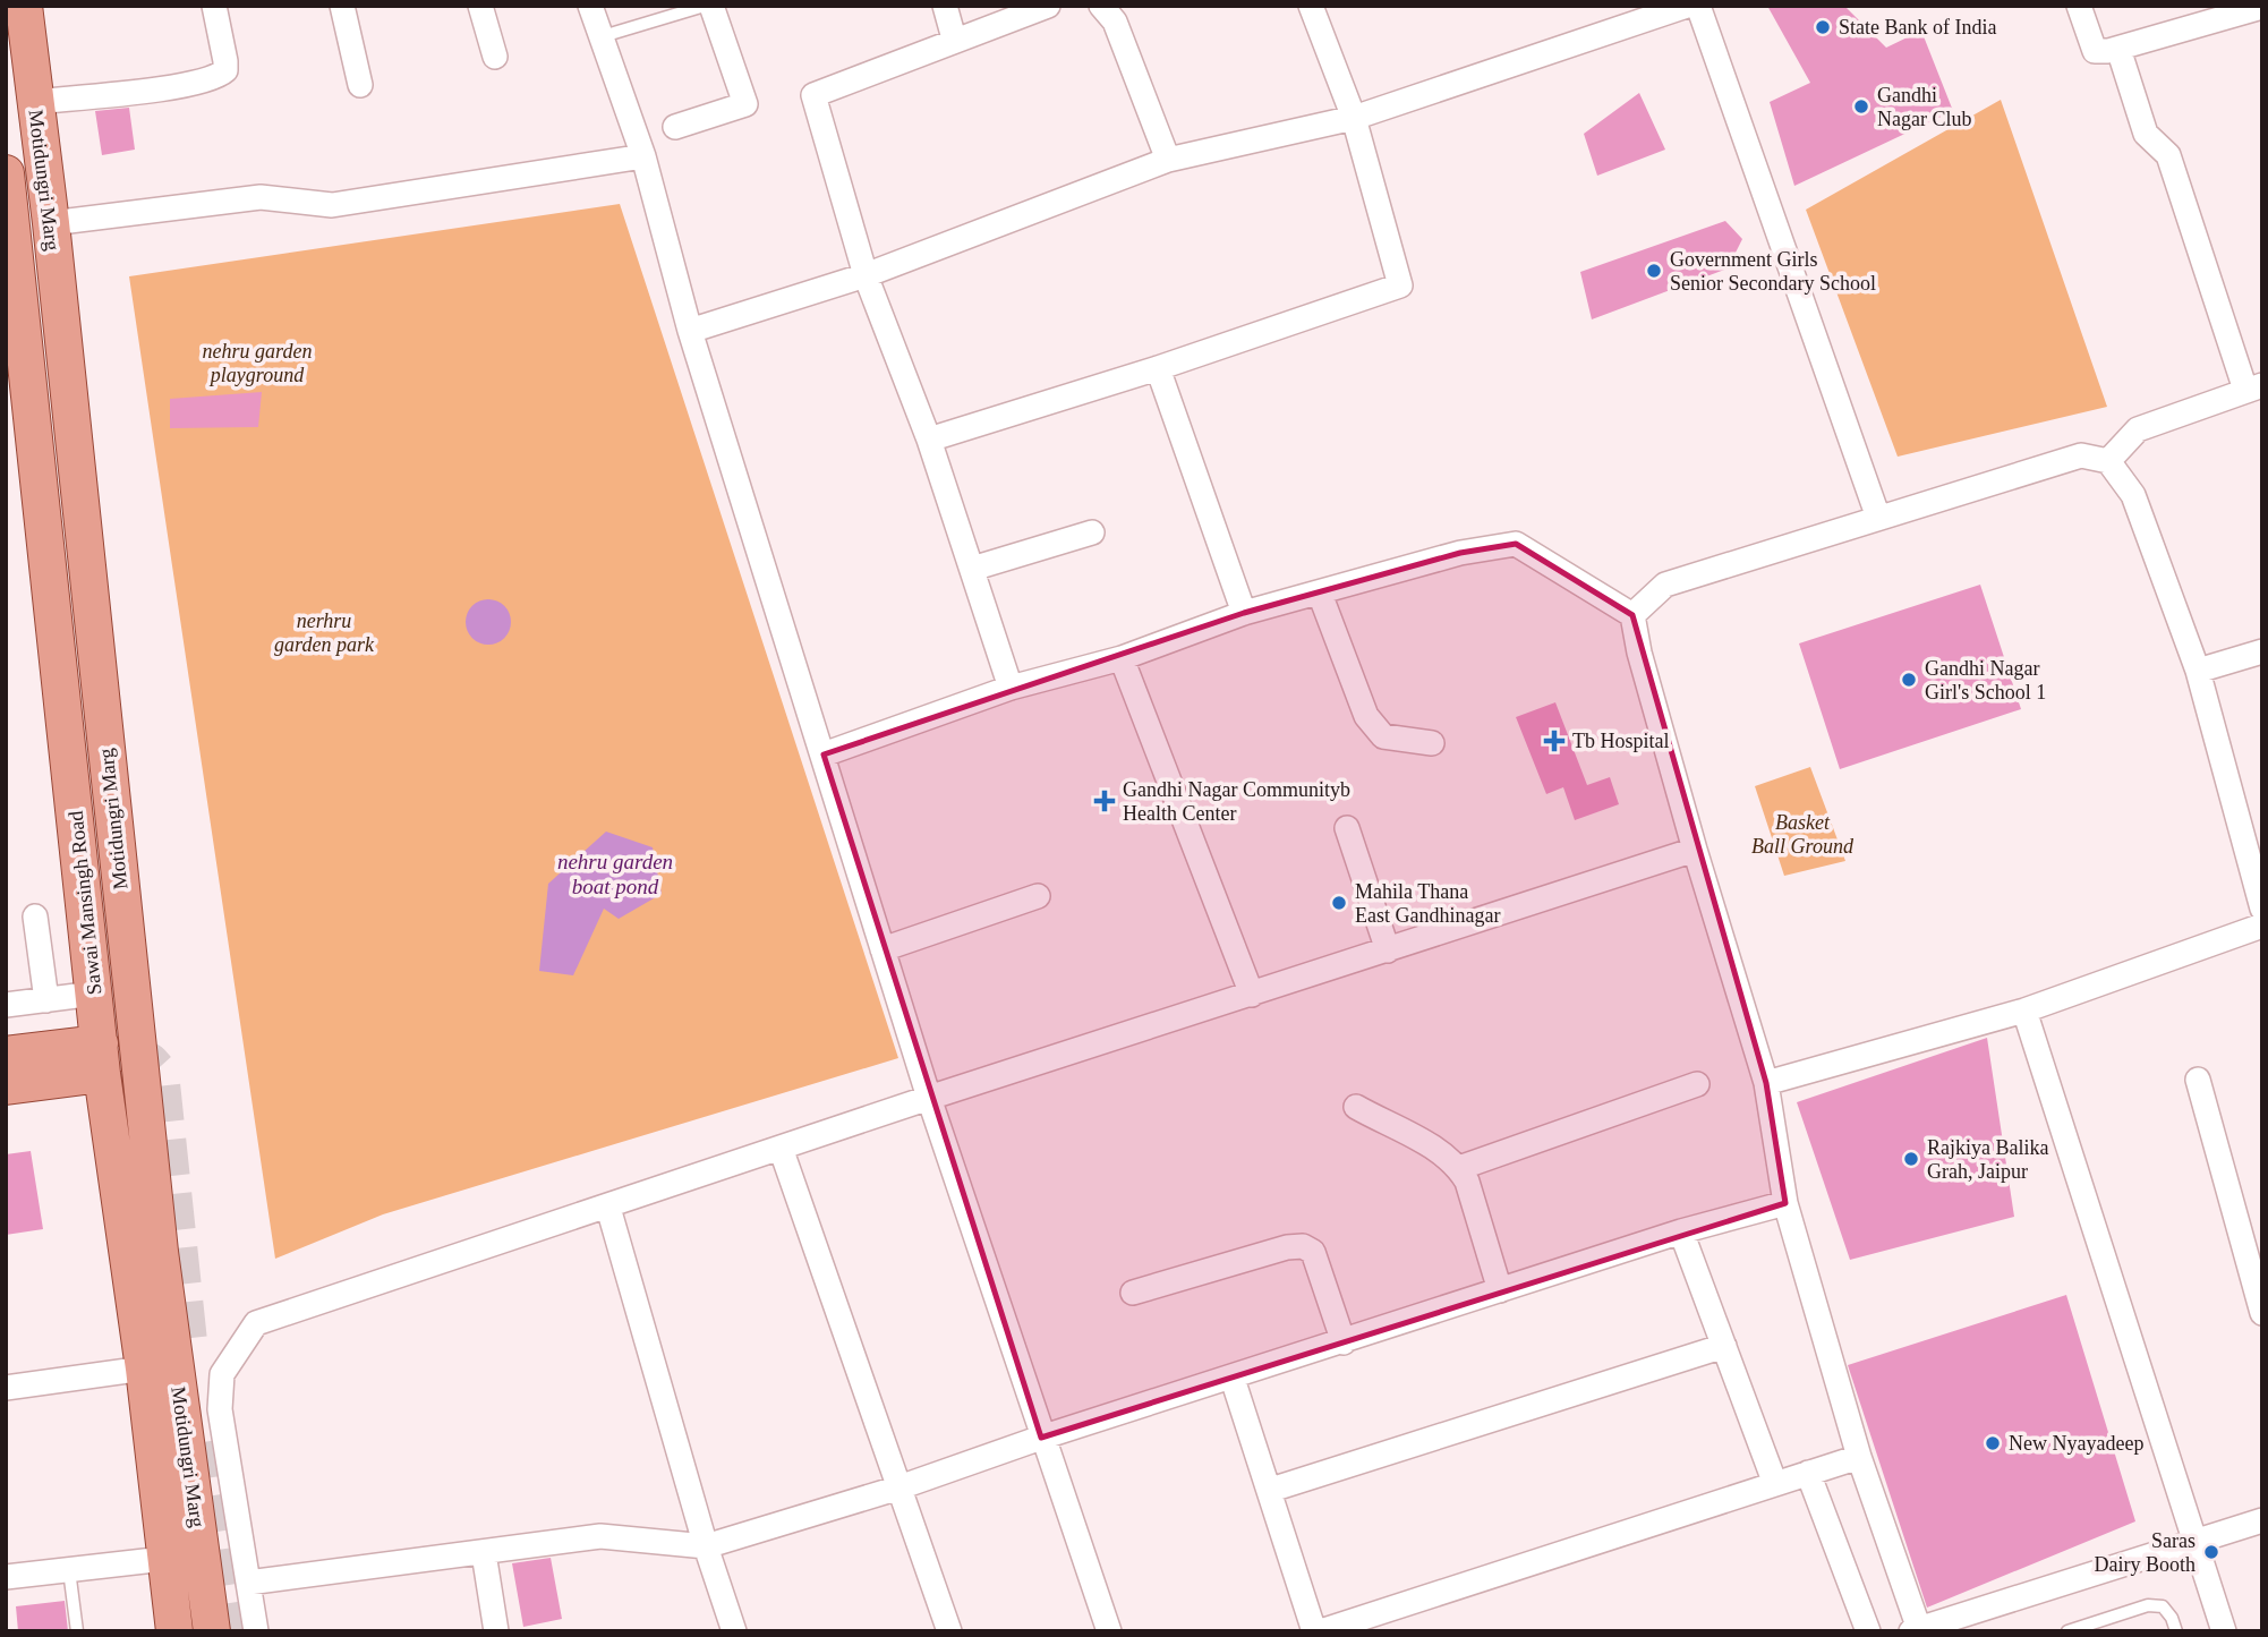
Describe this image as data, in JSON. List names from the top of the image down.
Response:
{
  "streets": {
    "main road": ["Motidungri Marg", "Sawai Mansingh Road"]
  },
  "water": ["nehru garden boat pond"],
  "parks": ["nehru garden playground", "nerhru garden park", "Basket Ball Ground"],
  "places": {
    "other": [
      "State Bank of India",
      "Gandhi Nagar Club",
      "Government Girls Senior Secondary School",
      "Gandhi Nagar Girl's School 1",
      "Mahila Thana East Gandhinagar",
      "Rajkiya Balika Grah, Jaipur",
      "New Nyayadeep",
      "Saras Dairy Booth"
    ],
    "health": ["Tb Hospital", "Gandhi Nagar Communityb Health Center"]
  }
}
